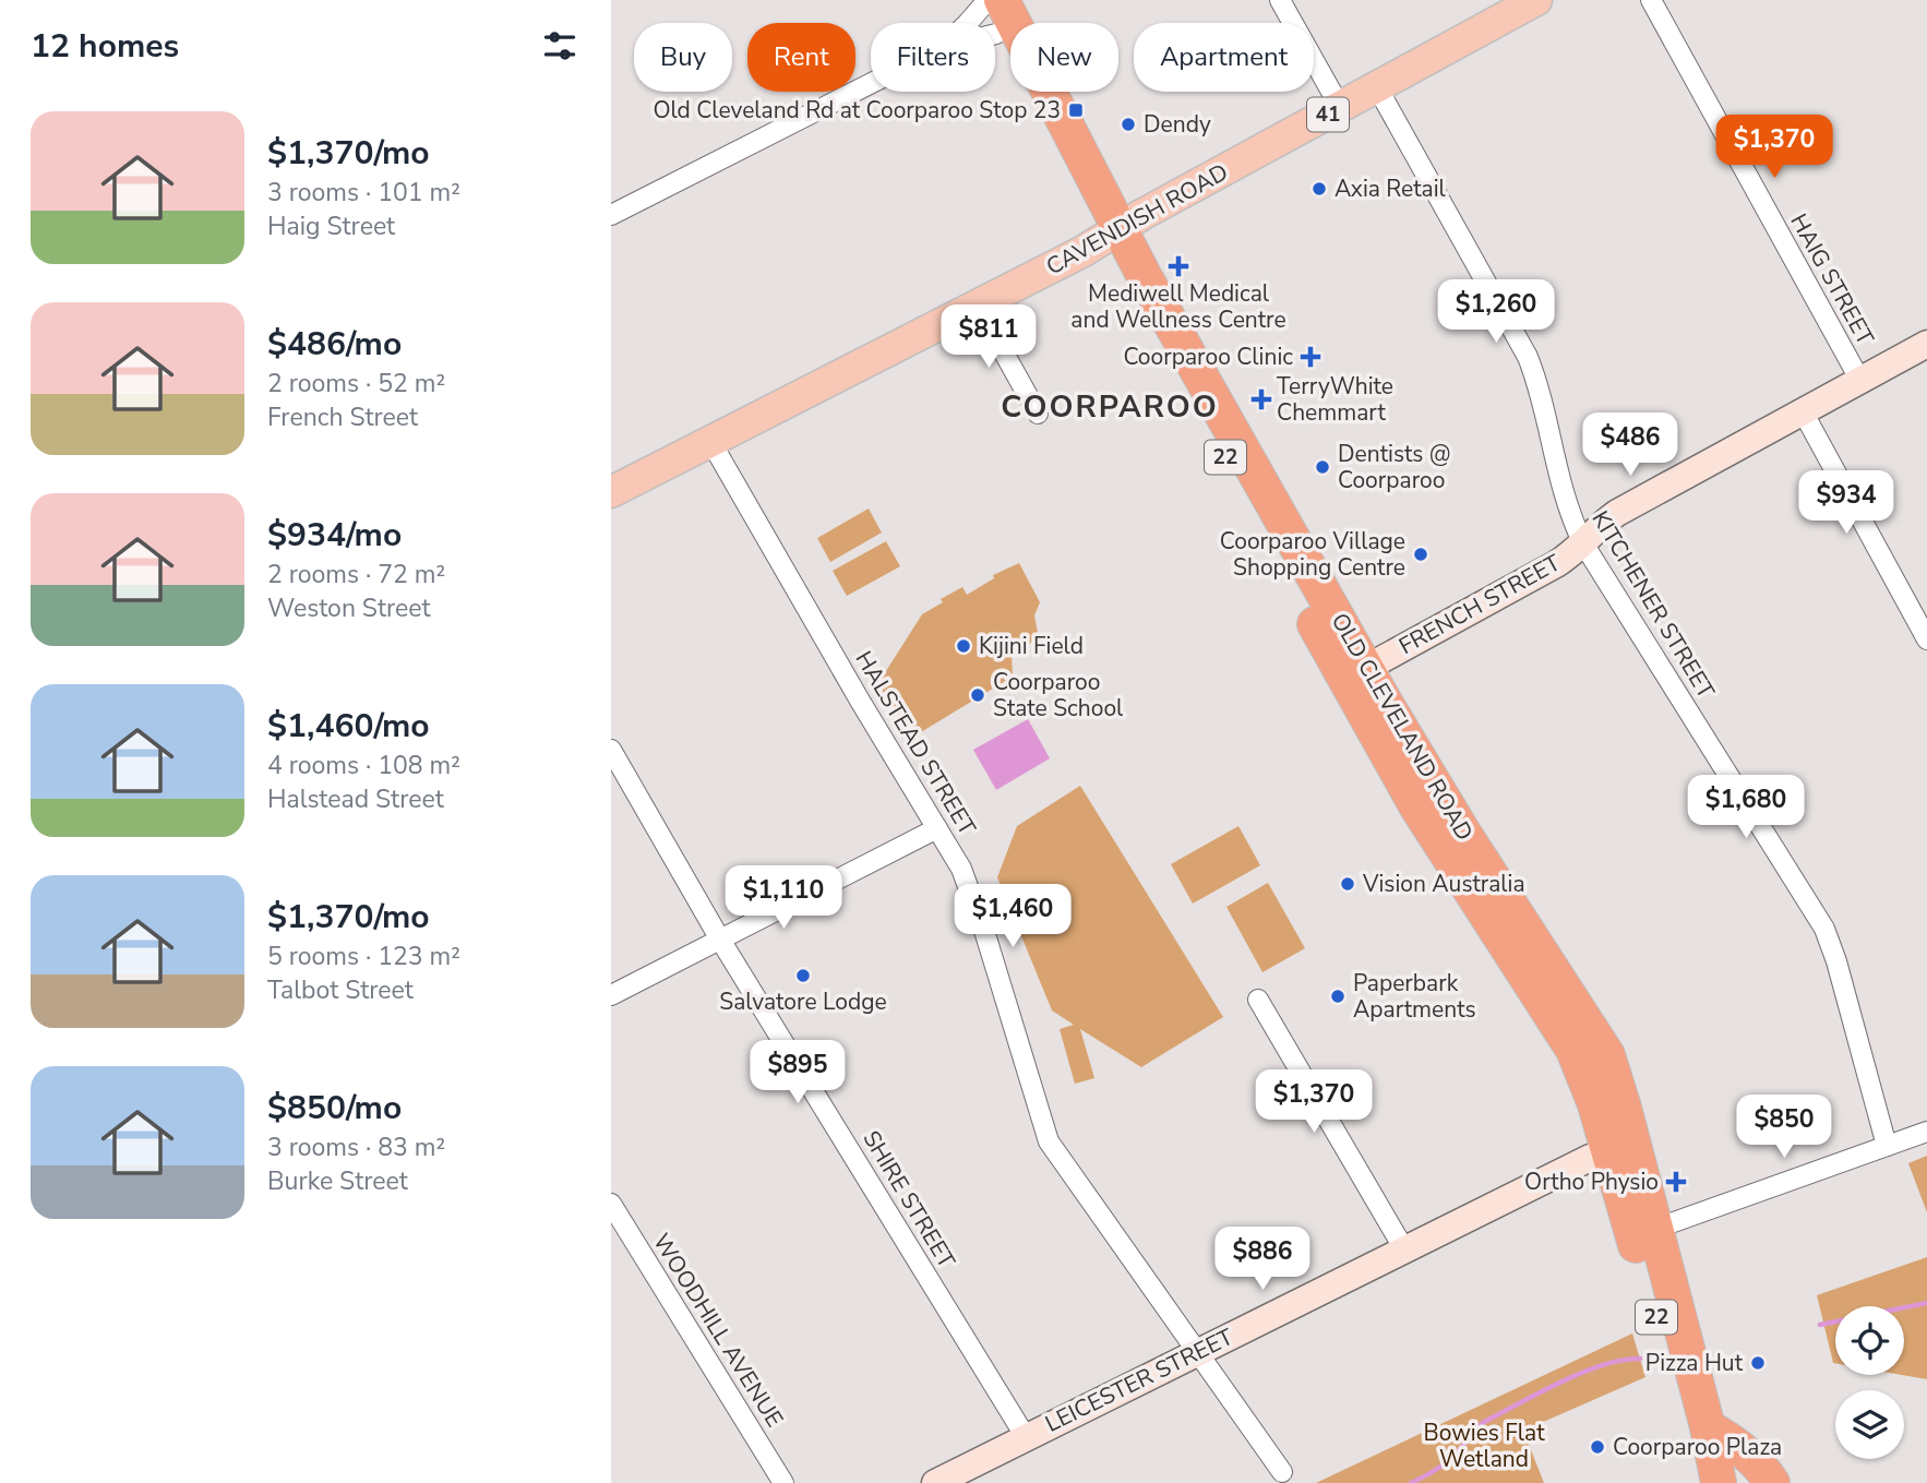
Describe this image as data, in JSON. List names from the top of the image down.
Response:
{
  "streets": {
    "highway": ["22", "OLD CLEVELAND ROAD"],
    "main road": ["41", "CAVENDISH ROAD"],
    "street": [
      "HAIG STREET",
      "FRENCH STREET",
      "KITCHENER STREET",
      "HALSTEAD STREET",
      "SHIRE STREET",
      "WOODHILL AVENUE",
      "LEICESTER STREET"
    ]
  },
  "crossings": [
    ["CAVENDISH ROAD", "KITCHENER STREET"],
    ["CAVENDISH ROAD", "OLD CLEVELAND ROAD"],
    ["CAVENDISH ROAD", "HALSTEAD STREET"],
    ["HAIG STREET", "FRENCH STREET"],
    ["FRENCH STREET", "KITCHENER STREET"],
    ["FRENCH STREET", "OLD CLEVELAND ROAD"],
    ["OLD CLEVELAND ROAD", "LEICESTER STREET"],
    ["HALSTEAD STREET", "LEICESTER STREET"],
    ["SHIRE STREET", "LEICESTER STREET"]
  ],
  "districts": ["COORPAROO"],
  "parks": ["Bowies Flat Wetland"],
  "places": {
    "transit": ["Old Cleveland Rd at Coorparoo Stop 23"],
    "other": [
      "Dendy",
      "Axia Retail",
      "Dentists @ Coorparoo",
      "Coorparoo Village Shopping Centre",
      "Kijini Field",
      "Coorparoo State School",
      "Vision Australia",
      "Salvatore Lodge",
      "Paperbark Apartments",
      "Pizza Hut",
      "Coorparoo Plaza"
    ],
    "health": [
      "Mediwell Medical and Wellness Centre",
      "Coorparoo Clinic",
      "TerryWhite Chemmart",
      "Ortho Physio"
    ]
  },
  "page": {
    "heading": "12 homes",
    "chip": [
      "Buy",
      "Rent",
      "Filters",
      "New",
      "Apartment"
    ],
    "list": [
      {
        "name": "$1,370/mo",
        "note": "3 rooms · 101 m² · Haig Street"
      },
      {
        "name": "$486/mo",
        "note": "2 rooms · 52 m² · French Street"
      },
      {
        "name": "$934/mo",
        "note": "2 rooms · 72 m² · Weston Street"
      },
      {
        "name": "$1,460/mo",
        "note": "4 rooms · 108 m² · Halstead Street"
      },
      {
        "name": "$1,370/mo",
        "note": "5 rooms · 123 m² · Talbot Street"
      },
      {
        "name": "$850/mo",
        "note": "3 rooms · 83 m² · Burke Street"
      }
    ],
    "price": [
      "$1,370",
      "$1,260",
      "$811",
      "$486",
      "$934",
      "$1,680",
      "$1,110",
      "$1,460",
      "$895",
      "$1,370",
      "$850",
      "$886"
    ]
  }
}
